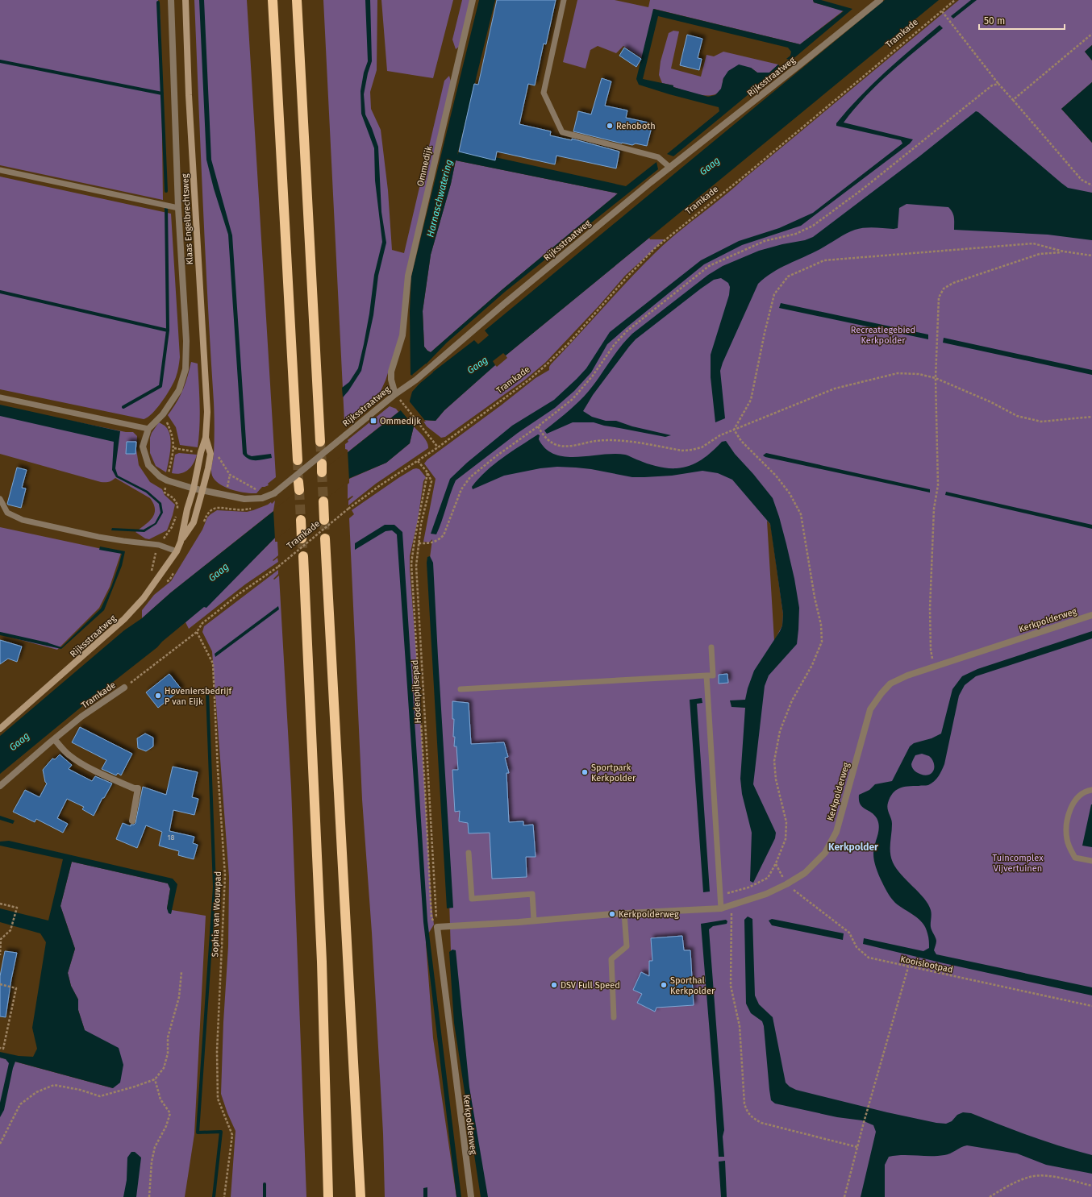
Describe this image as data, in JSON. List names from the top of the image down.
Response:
{
  "streets": {
    "main road": ["Rijksstraatweg", "Klaas Engelbrechtsweg"],
    "street": ["Tramkade", "Ommedijk", "Kerkpolderweg"],
    "path": ["Hodenpijlsepad", "Sophia van Wouwpad", "Kooislootpad"]
  },
  "crossings": [
    ["Tramkade", "Sophia van Wouwpad"],
    ["Rijksstraatweg", "Ommedijk"],
    ["Rijksstraatweg", "Klaas Engelbrechtsweg"],
    ["Kerkpolderweg", "Hodenpijlsepad"],
    ["Kerkpolderweg", "Kooislootpad"]
  ],
  "districts": ["Kerkpolder"],
  "water": ["Gaag", "Harnaschwatering"],
  "parks": ["Recreatiegebied Kerkpolder", "Tuincomplex Vijvertuinen"],
  "places": {
    "other": [
      "Rehoboth",
      "Hoveniersbedrijf P van Eijk",
      "Sportpark Kerkpolder",
      "Kerkpolderweg",
      "DSV Full Speed",
      "Sporthal Kerkpolder"
    ],
    "transit": ["Ommedijk"]
  },
  "house_numbers": ["18"],
  "scale_bar": "50 m"
}
